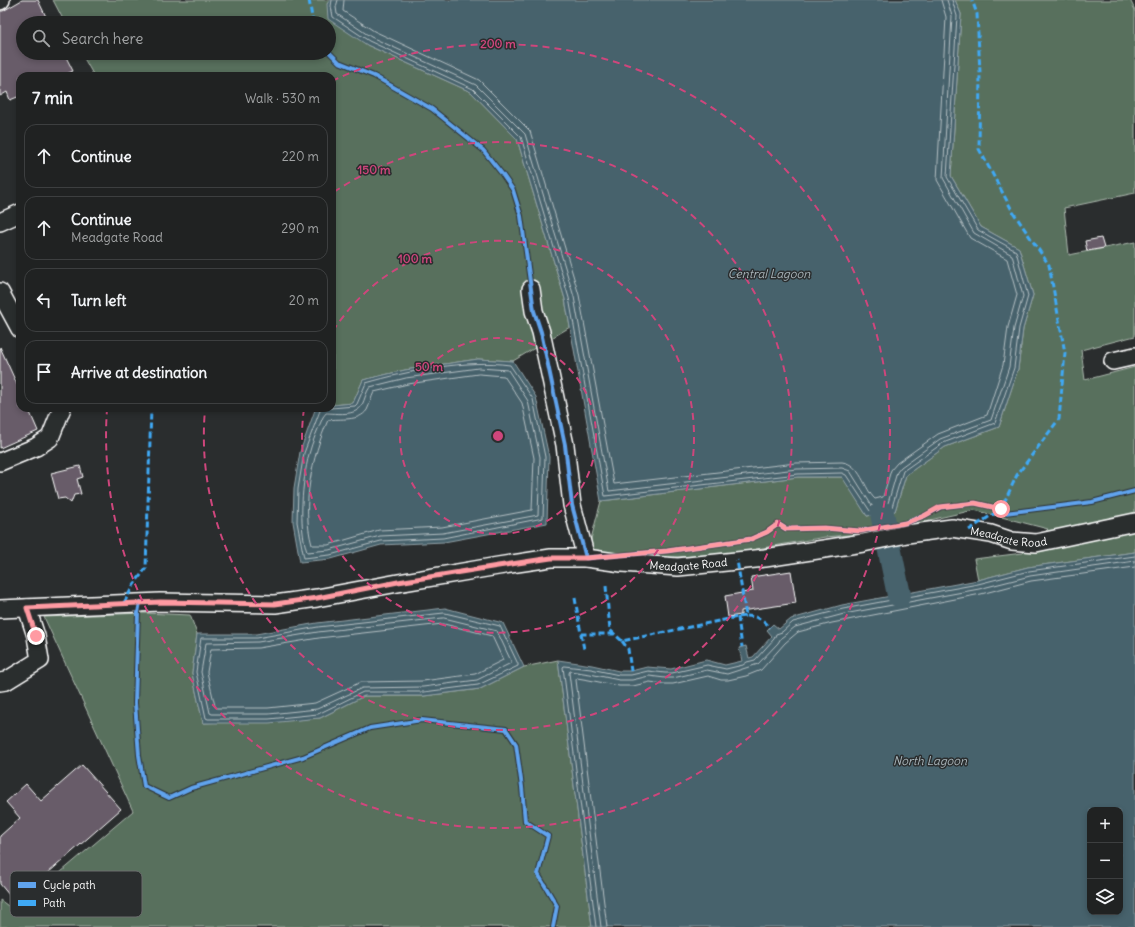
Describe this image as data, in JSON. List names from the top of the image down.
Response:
{
  "streets": {
    "street": ["Meadgate Road"]
  },
  "water": ["Central Lagoon", "North Lagoon"],
  "legend": ["Cycle path", "Path"],
  "page": {
    "search": "Search here",
    "heading": ["7 min", "Walk · 530 m"],
    "list": [
      ["Continue", "220 m"],
      ["Continue", "Meadgate Road", "290 m"],
      ["Turn left", "20 m"],
      "Arrive at destination"
    ],
    "map_buttons": ["+", "−"]
  },
  "rings": [
    "200 m",
    "150 m",
    "100 m",
    "50 m"
  ]
}
